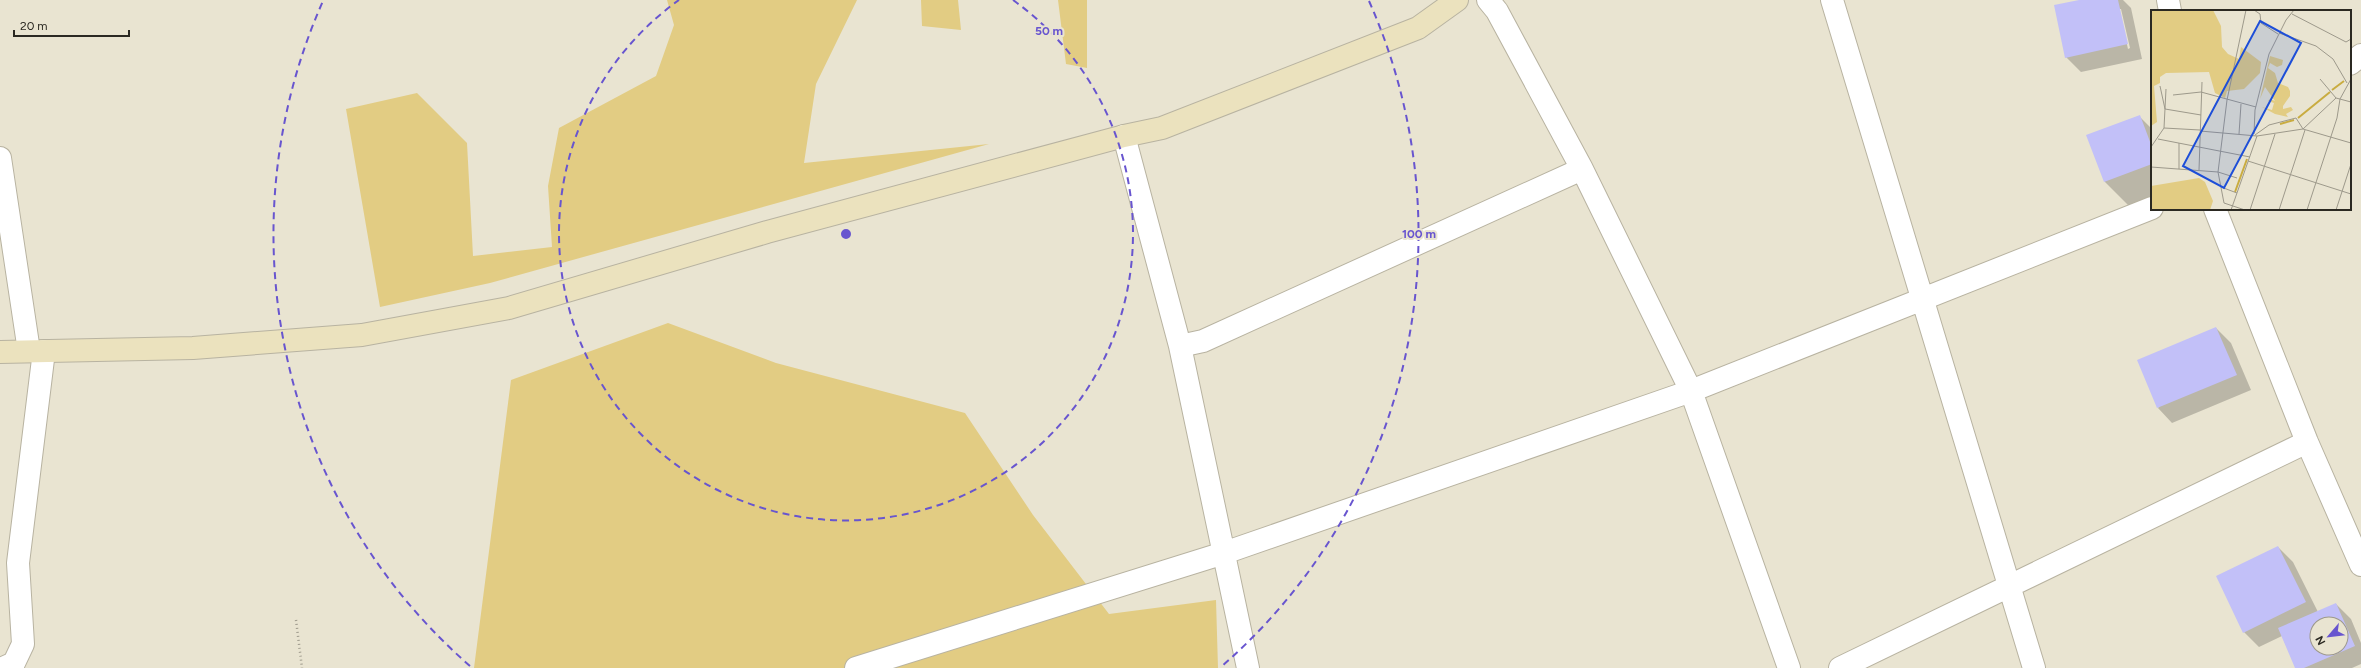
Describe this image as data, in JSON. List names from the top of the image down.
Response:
{
  "scale_bar": "20 m",
  "north": "bottom left",
  "rings": ["50 m", "100 m"]
}
